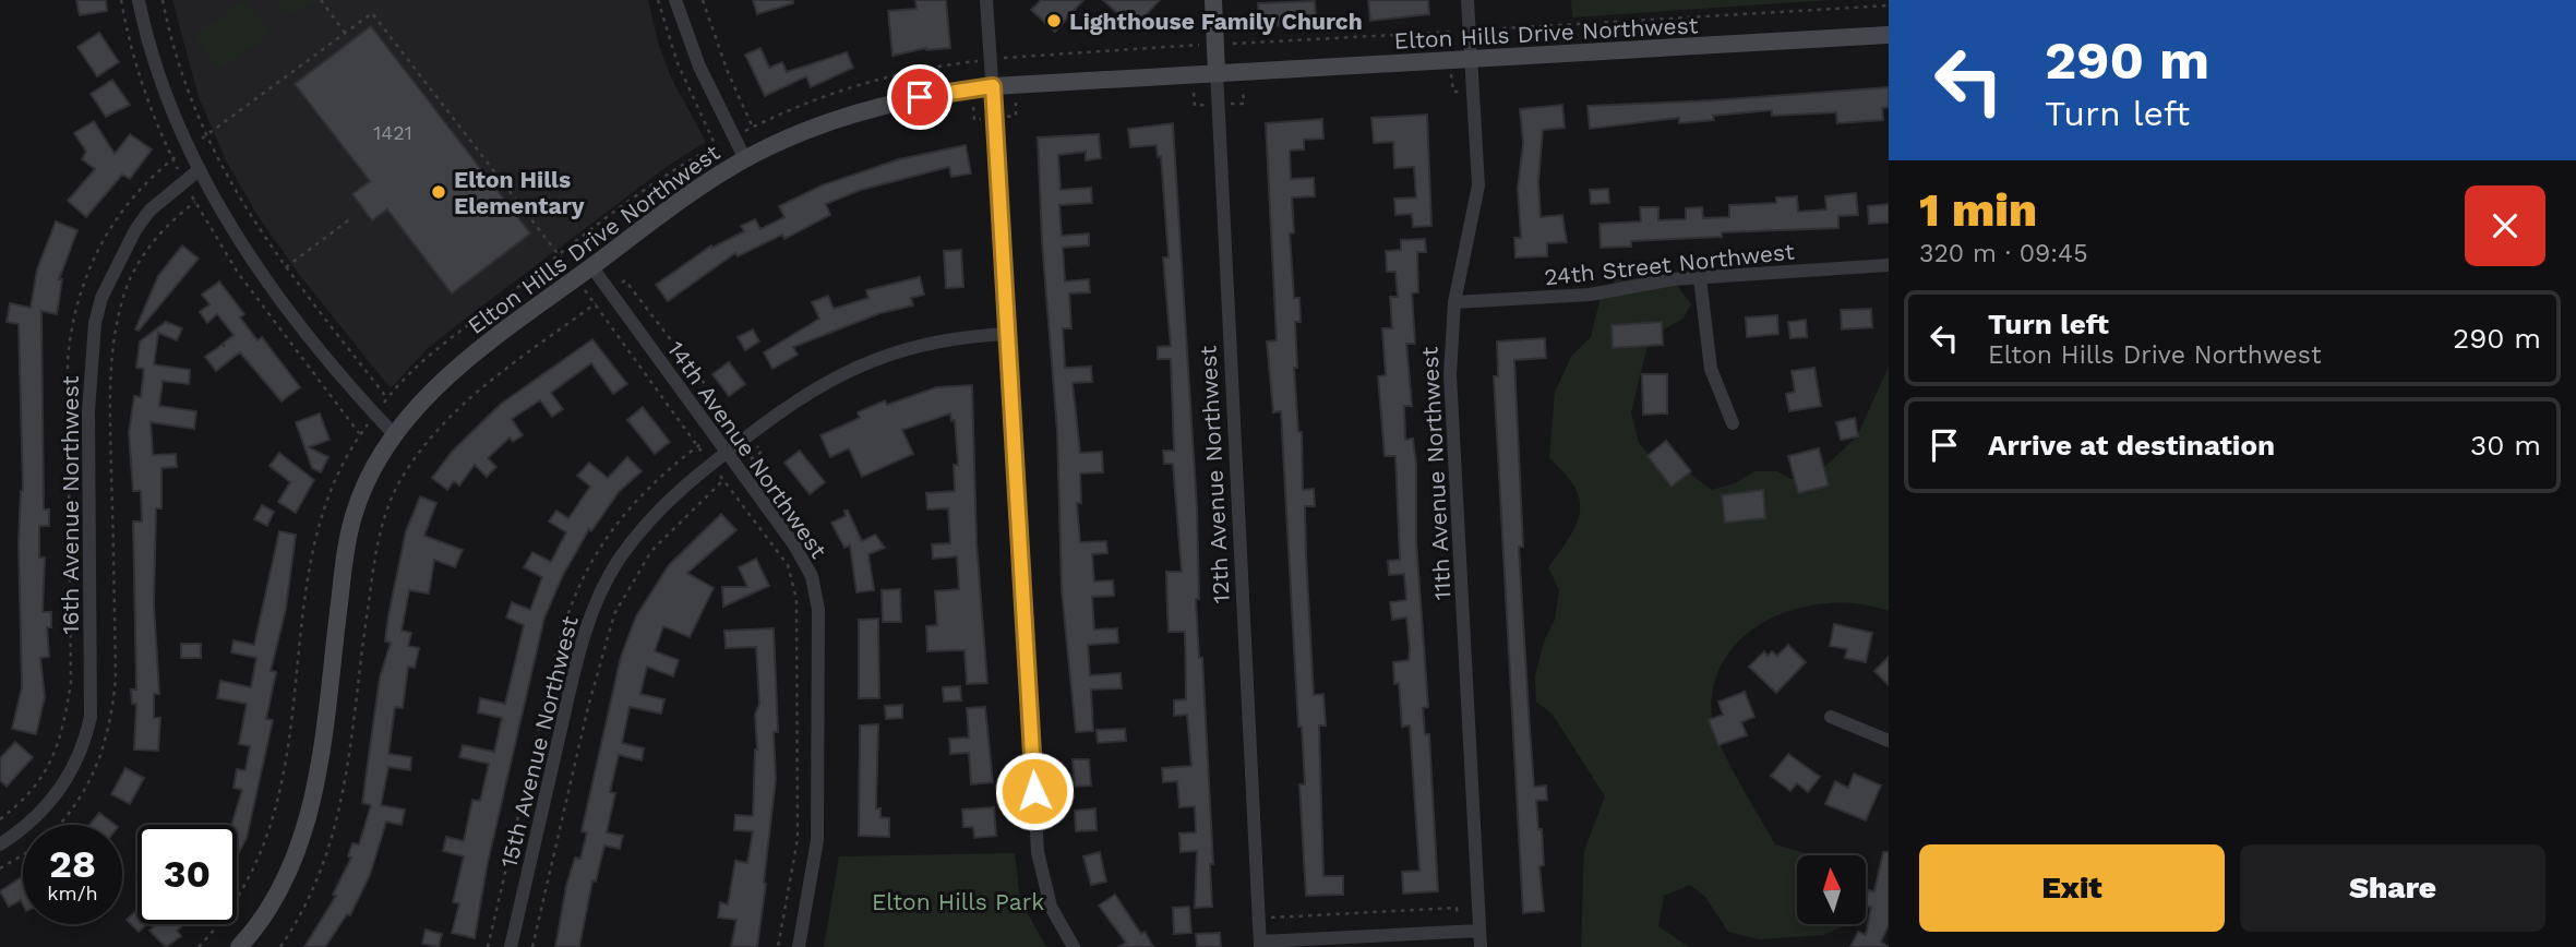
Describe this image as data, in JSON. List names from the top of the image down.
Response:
{
  "streets": {
    "main road": ["Elton Hills Drive Northwest", "12th Avenue Northwest"],
    "street": [
      "24th Street Northwest",
      "14th Avenue Northwest",
      "11th Avenue Northwest",
      "16th Avenue Northwest",
      "15th Avenue Northwest"
    ]
  },
  "crossings": [
    ["Elton Hills Drive Northwest", "14th Avenue Northwest"],
    ["Elton Hills Drive Northwest", "11th Avenue Northwest"],
    ["Elton Hills Drive Northwest", "12th Avenue Northwest"],
    ["24th Street Northwest", "11th Avenue Northwest"],
    ["14th Avenue Northwest", "15th Avenue Northwest"]
  ],
  "parks": ["Elton Hills Park"],
  "places": ["Lighthouse Family Church", "Elton Hills Elementary"],
  "house_numbers": ["1421"],
  "north": "top",
  "page": {
    "turn": ["290 m", "Turn left"],
    "heading": ["1 min", "320 m · 09:45"],
    "list": [
      {
        "name": "Turn left",
        "note": "Elton Hills Drive Northwest",
        "value": "290 m"
      },
      {
        "name": "Arrive at destination",
        "value": "30 m"
      }
    ],
    "speed": "28 km/h",
    "limit": "30",
    "buttons": ["Exit", "Share"]
  }
}
